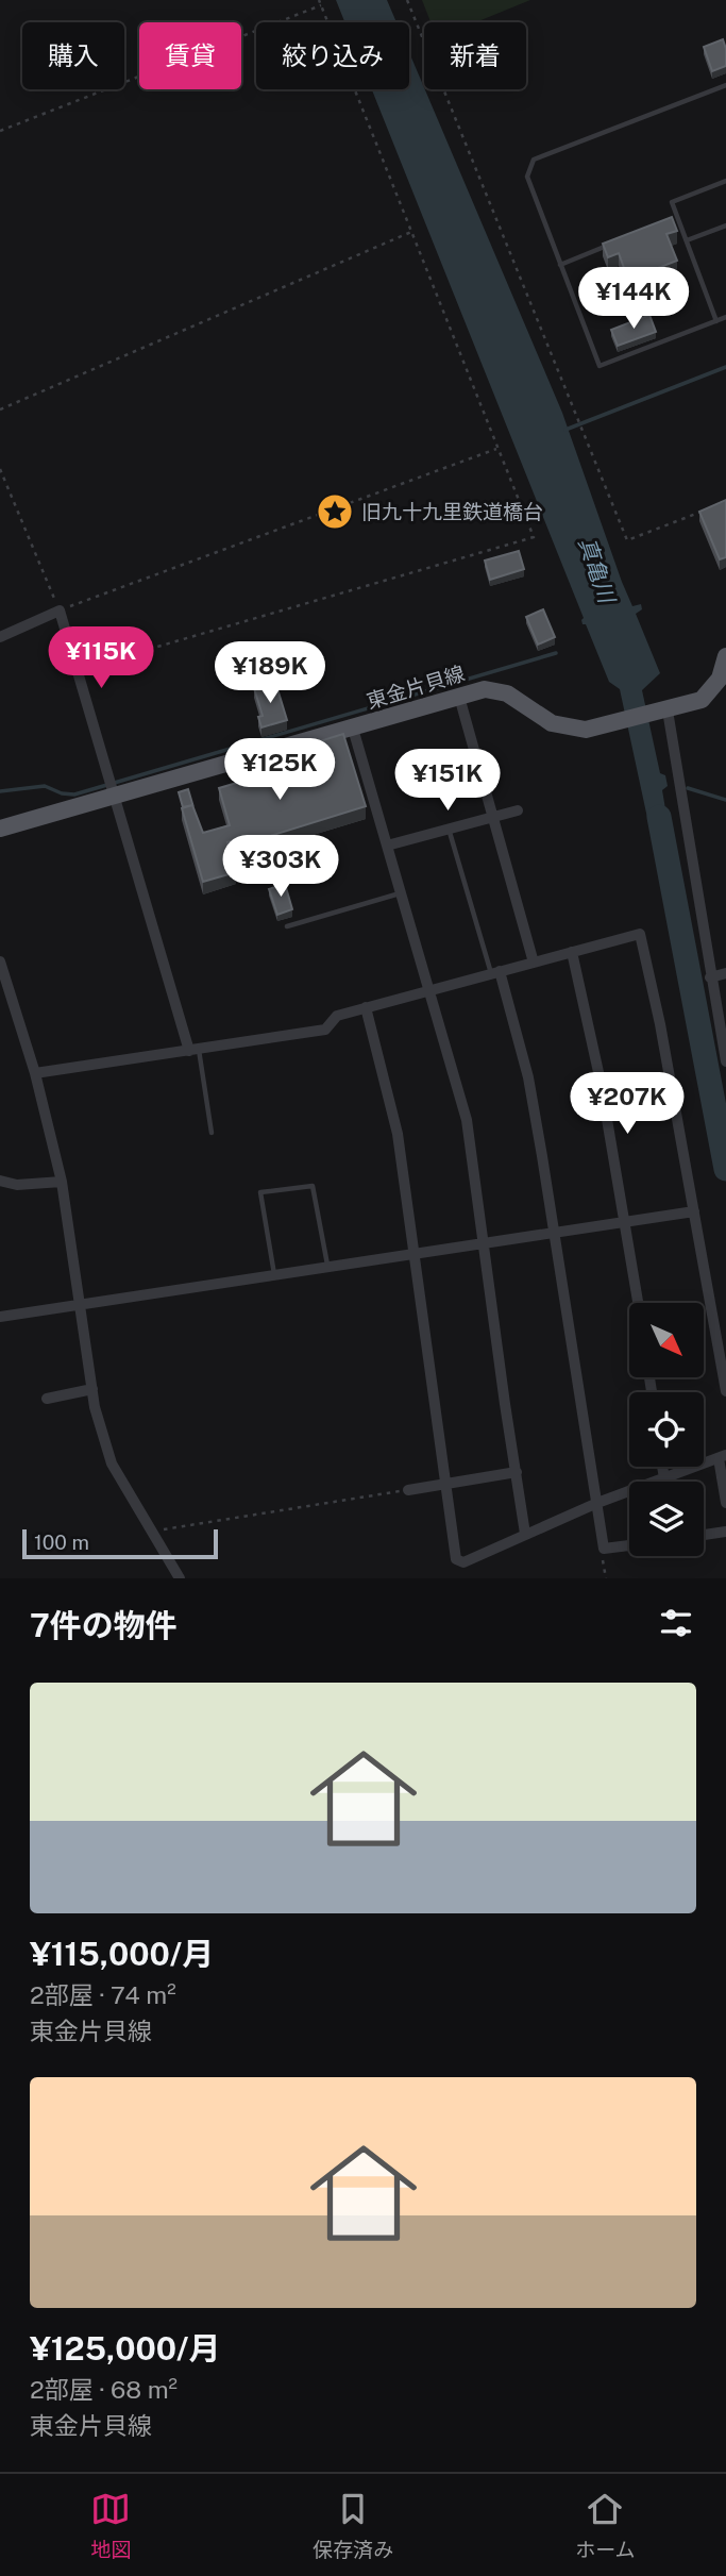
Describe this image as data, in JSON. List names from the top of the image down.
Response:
{
  "streets": {
    "main road": ["東金片貝線"]
  },
  "water": ["真亀川"],
  "places": {
    "place": ["旧九十九里鉄道橋台"]
  },
  "scale_bar": "100 m",
  "north": "bottom right",
  "page": {
    "chip": [
      "購入",
      "賃貸",
      "絞り込み",
      "新着"
    ],
    "price": [
      "¥144K",
      "¥115K",
      "¥189K",
      "¥125K",
      "¥151K",
      "¥303K",
      "¥207K"
    ],
    "scale": "100 m",
    "heading": "7件の物件",
    "list": [
      {
        "name": "¥115,000/月",
        "note": "2部屋 · 74 m² · 東金片貝線"
      },
      {
        "name": "¥125,000/月",
        "note": "2部屋 · 68 m² · 東金片貝線"
      }
    ],
    "tabs": ["地図", "保存済み", "ホーム"]
  }
}
